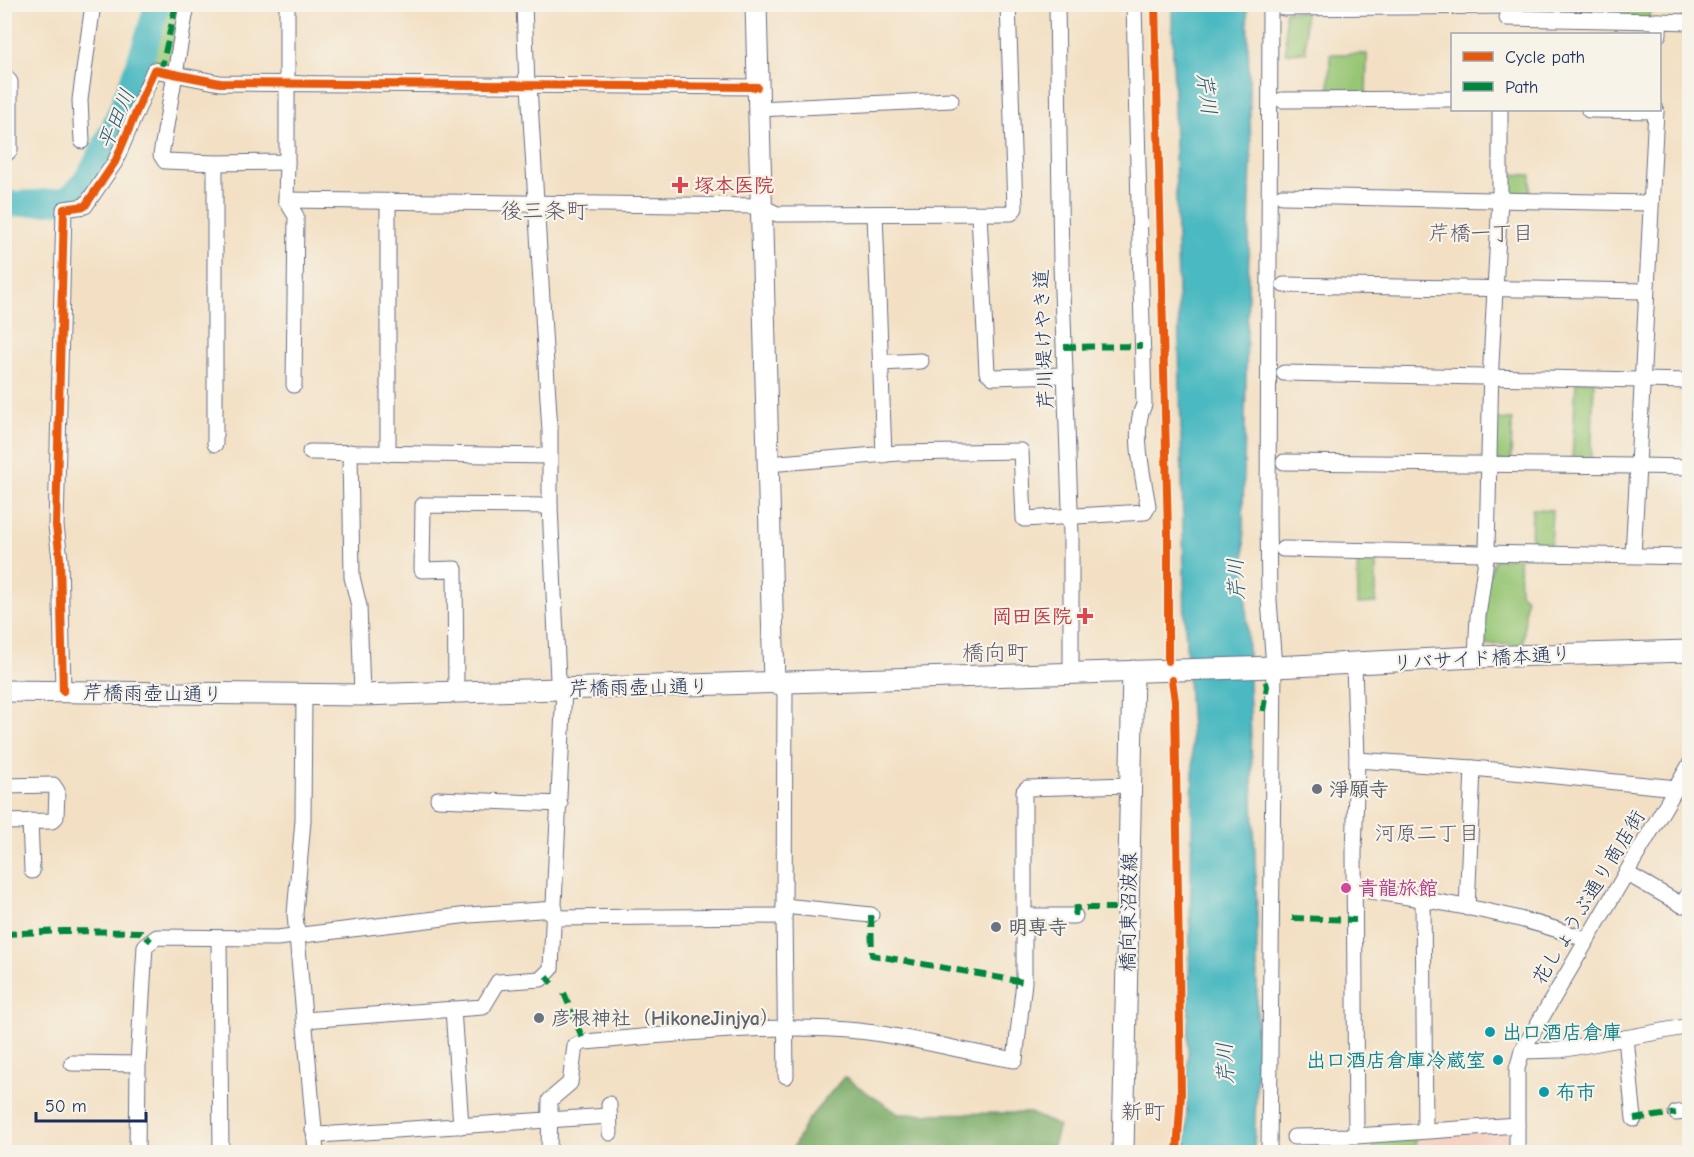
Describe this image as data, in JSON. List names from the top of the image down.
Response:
{
  "streets": {
    "main road": ["リバサイド橋本通り", "芹橋雨壺山通り", "橋向東沼波線"],
    "street": ["芹川堤けやき道", "花しょうぶ通り商店街"]
  },
  "crossings": [
    ["芹川堤けやき道", "芹橋雨壺山通り"],
    ["リバサイド橋本通り", "芹橋雨壺山通り"],
    ["芹橋雨壺山通り", "橋向東沼波線"]
  ],
  "districts": [
    "後三条町",
    "芹橋一丁目",
    "橋向町",
    "河原二丁目",
    "新町"
  ],
  "water": ["芹川", "平田川"],
  "places": {
    "health": ["塚本医院", "岡田医院"],
    "other": [
      "淨願寺",
      "青龍旅館",
      "明専寺",
      "彦根神社（HikoneJinjya）",
      "出口酒店倉庫",
      "出口酒店倉庫冷蔵室",
      "布市"
    ]
  },
  "legend": ["Cycle path", "Path"],
  "scale_bar": "50 m"
}
